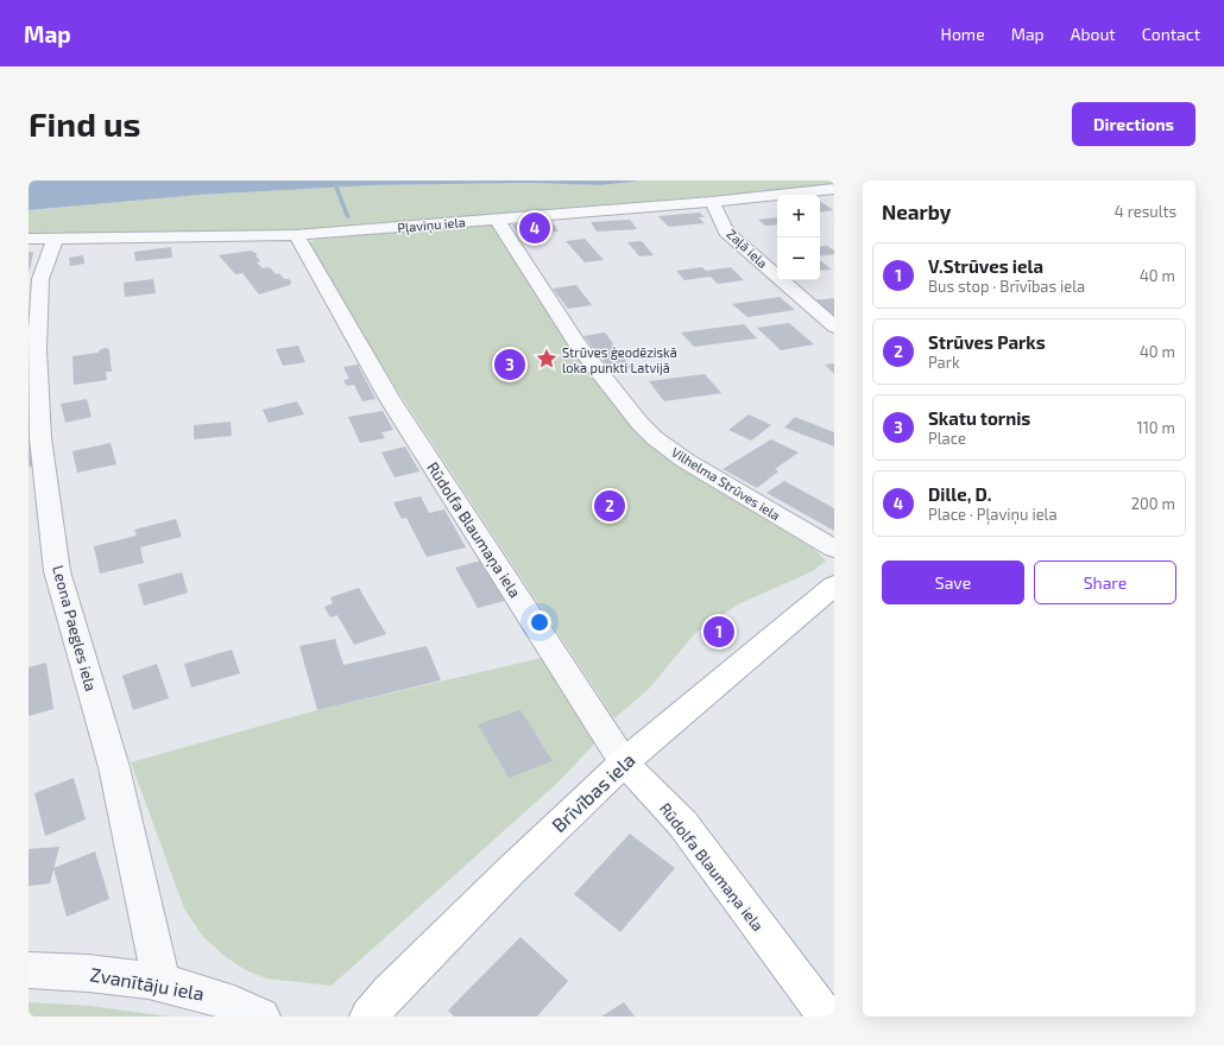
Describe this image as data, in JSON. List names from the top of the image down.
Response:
{
  "streets": {
    "main road": ["Rūdolfa Blaumaņa iela", "Brīvības iela"],
    "street": [
      "Pļaviņu iela",
      "Zaļā iela",
      "Vilhelma Strūves iela",
      "Leona Paegles iela",
      "Zvanītāju iela"
    ]
  },
  "crossings": [
    ["Pļaviņu iela", "Zaļā iela"],
    ["Pļaviņu iela", "Vilhelma Strūves iela"],
    ["Pļaviņu iela", "Rūdolfa Blaumaņa iela"],
    ["Pļaviņu iela", "Leona Paegles iela"],
    ["Rūdolfa Blaumaņa iela", "Brīvības iela"],
    ["Leona Paegles iela", "Zvanītāju iela"]
  ],
  "places": {
    "place": ["Strūves ģeodēziskā loka punkti Latvijā"]
  },
  "page": {
    "header": "Map",
    "nav": [
      "Home",
      "Map",
      "About",
      "Contact"
    ],
    "buttons": [
      "Directions",
      ["Save", "Share"]
    ],
    "title": "Find us",
    "heading": ["Nearby", "4 results"],
    "map_buttons": ["+", "−"],
    "pins": [
      "4",
      "3",
      "2",
      "1"
    ],
    "list": [
      {
        "mark": "1",
        "name": "V.Strūves iela",
        "note": "Bus stop · Brīvības iela",
        "value": "40 m"
      },
      {
        "mark": "2",
        "name": "Strūves Parks",
        "note": "Park",
        "value": "40 m"
      },
      {
        "mark": "3",
        "name": "Skatu tornis",
        "note": "Place",
        "value": "110 m"
      },
      {
        "mark": "4",
        "name": "Dille, D.",
        "note": "Place · Pļaviņu iela",
        "value": "200 m"
      }
    ]
  }
}
